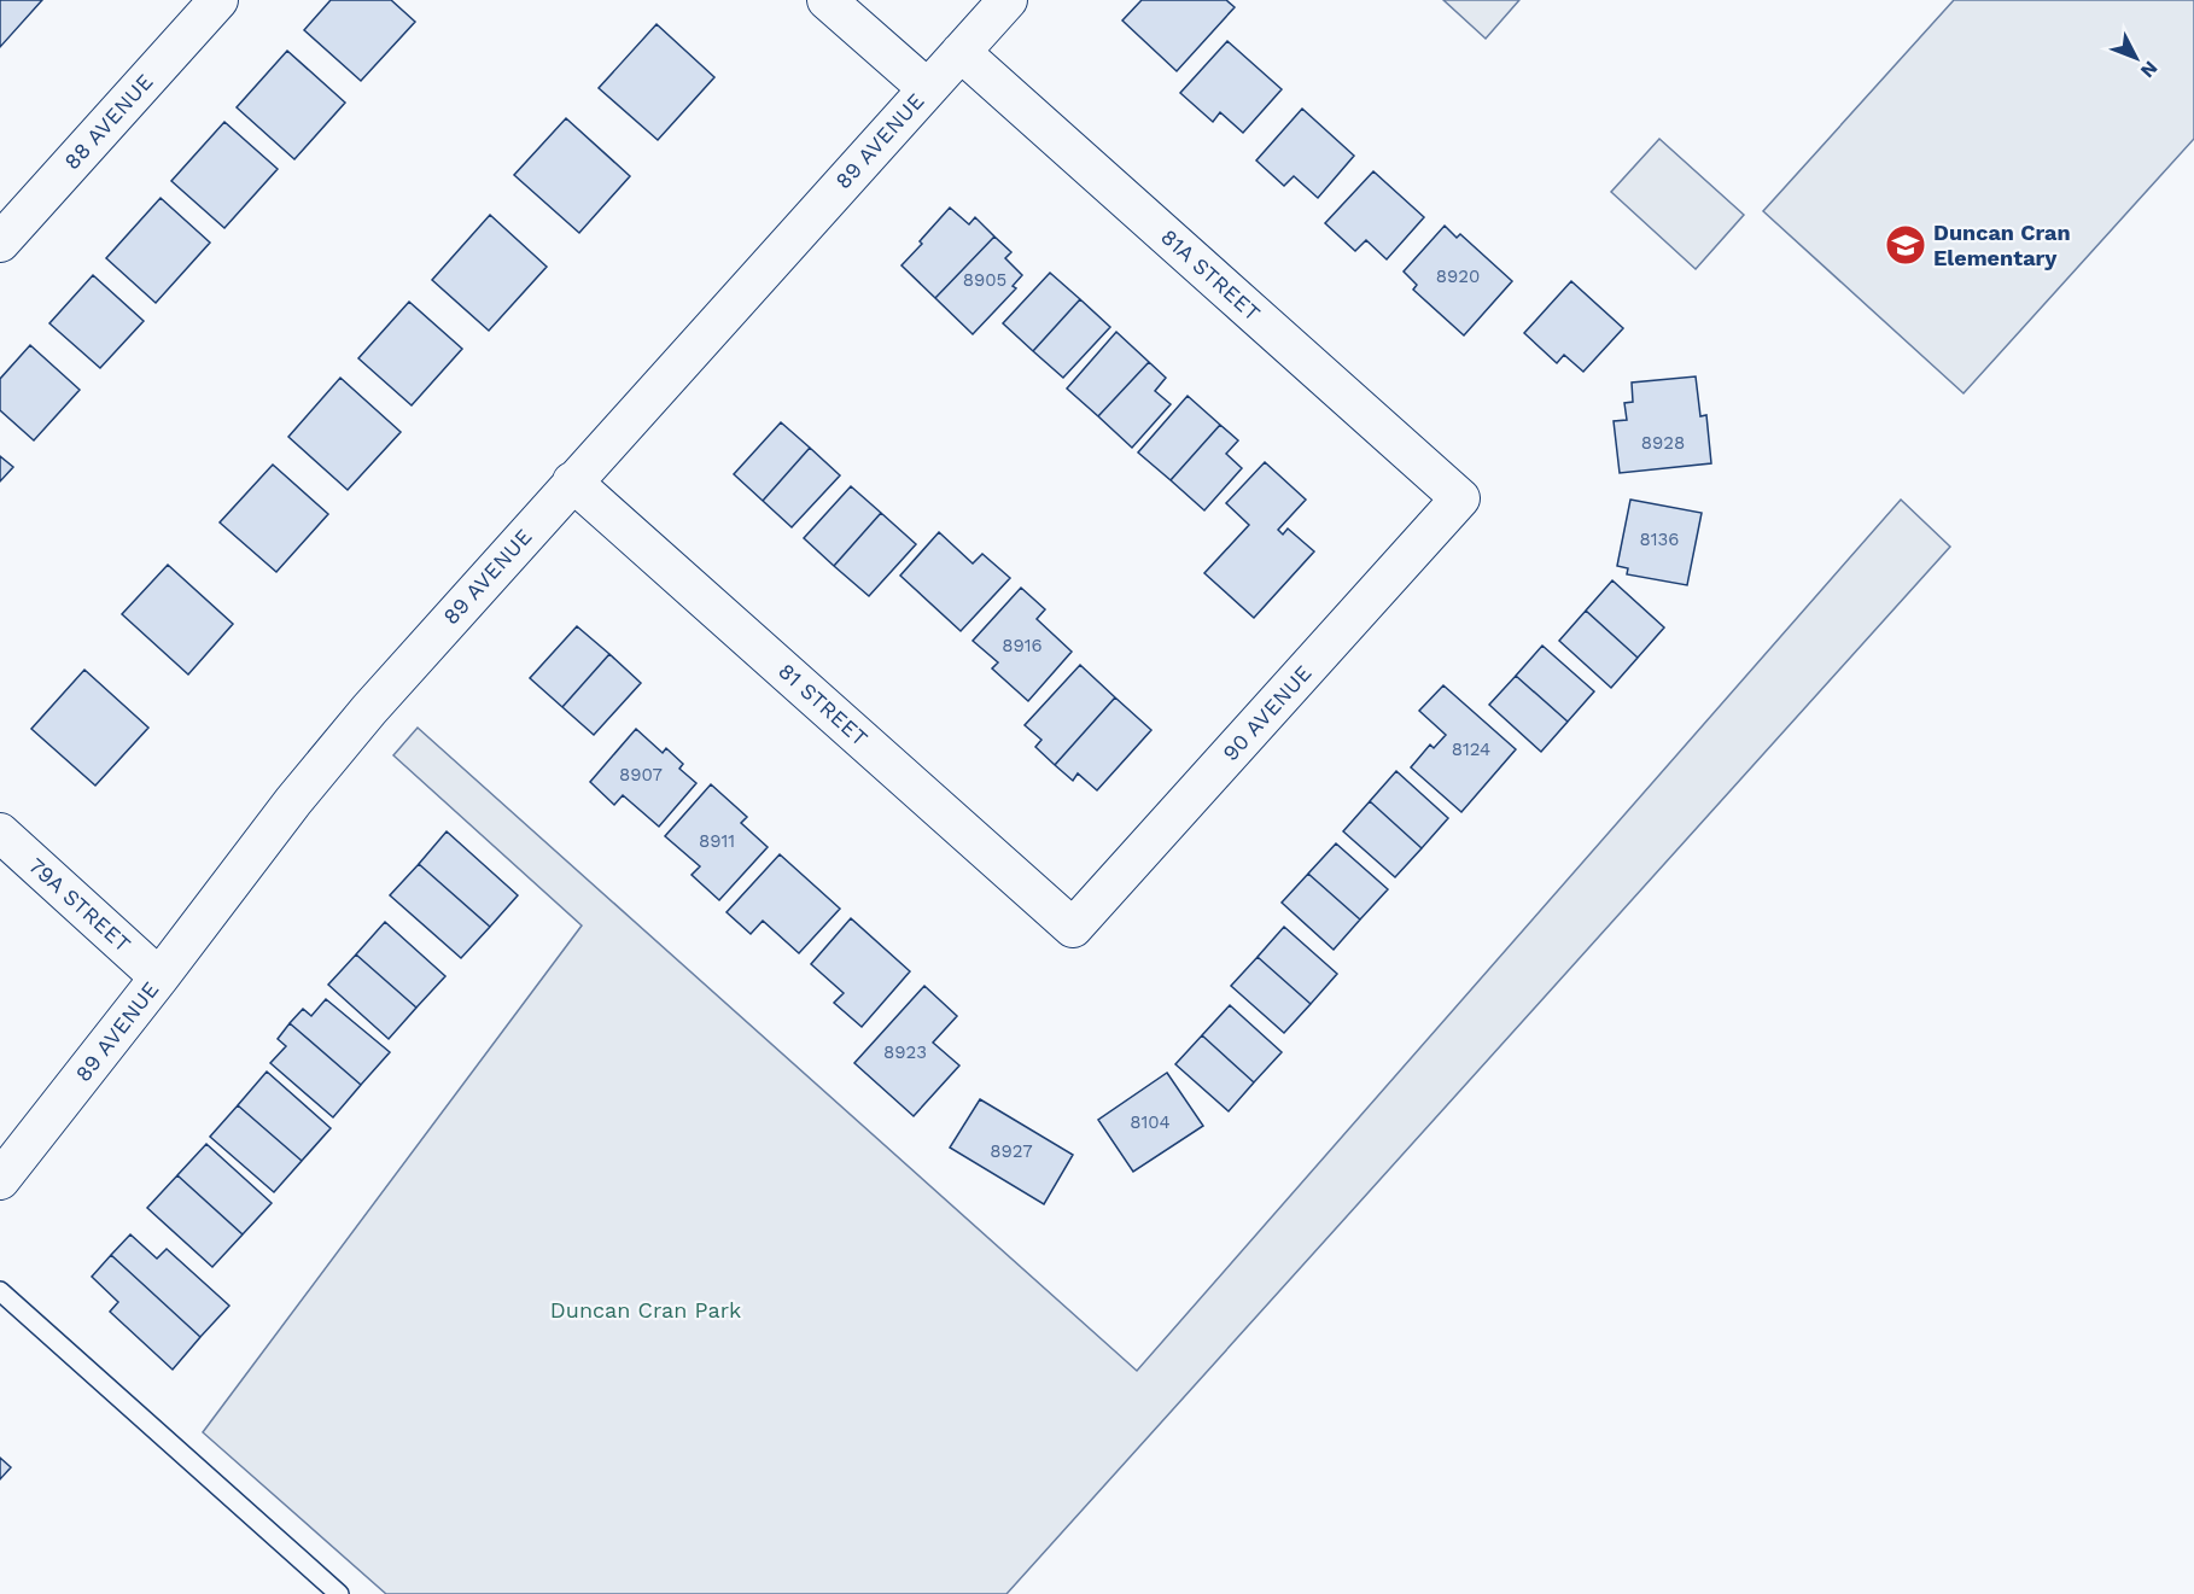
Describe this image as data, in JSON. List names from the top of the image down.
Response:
{
  "streets": {
    "street": [
      "88 AVENUE",
      "89 AVENUE",
      "81A STREET",
      "81 STREET",
      "90 AVENUE",
      "79A STREET"
    ]
  },
  "crossings": [
    ["89 AVENUE", "81A STREET"],
    ["89 AVENUE", "81 STREET"],
    ["89 AVENUE", "79A STREET"],
    ["81A STREET", "90 AVENUE"],
    ["81 STREET", "90 AVENUE"]
  ],
  "parks": ["Duncan Cran Park"],
  "places": {
    "school or university": ["Duncan Cran Elementary"]
  },
  "house_numbers": [
    "8920",
    "8905",
    "8928",
    "8136",
    "8916",
    "8124",
    "8907",
    "8911",
    "8923",
    "8104",
    "8927"
  ],
  "north": "bottom right"
}
